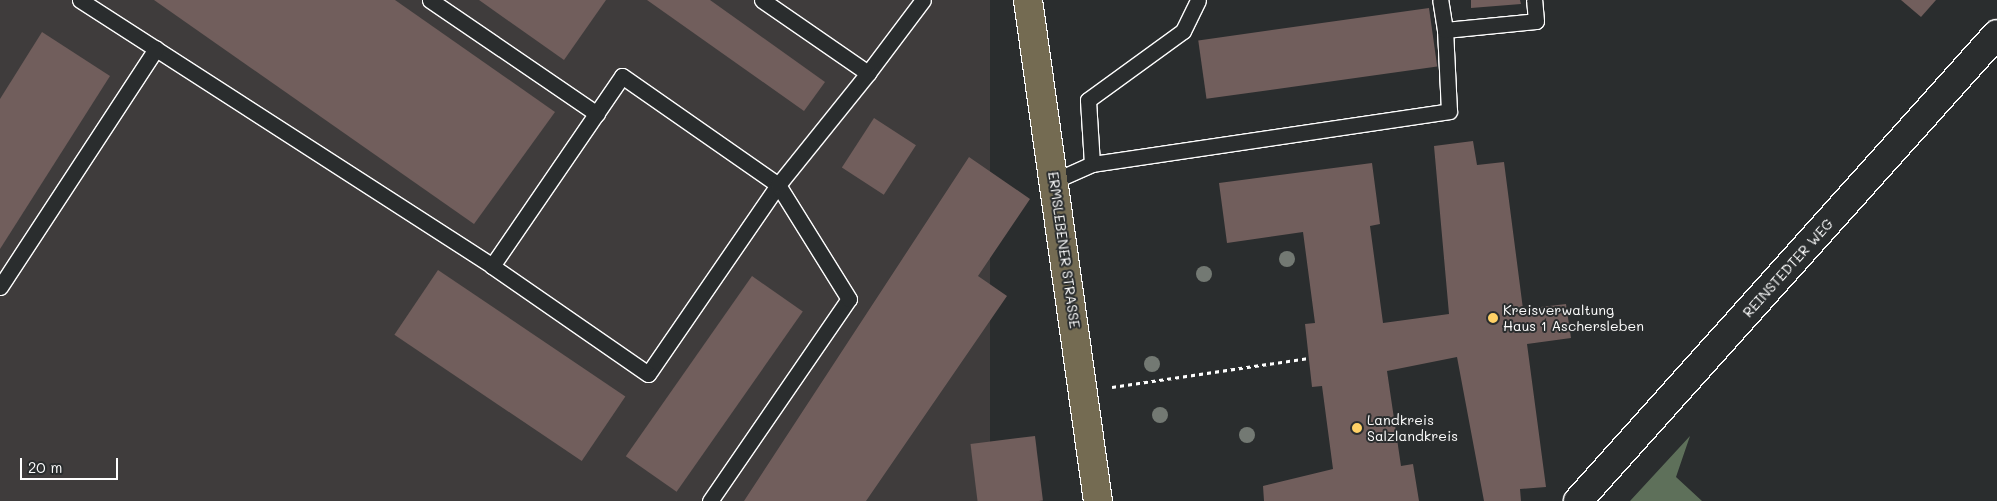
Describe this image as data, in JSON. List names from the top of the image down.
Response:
{
  "streets": {
    "main road": ["ERMSLEBENER STRASSE"],
    "street": ["REINSTEDTER WEG"]
  },
  "places": ["Kreisverwaltung Haus 1 Aschersleben", "Landkreis Salzlandkreis"],
  "scale_bar": "20 m"
}
